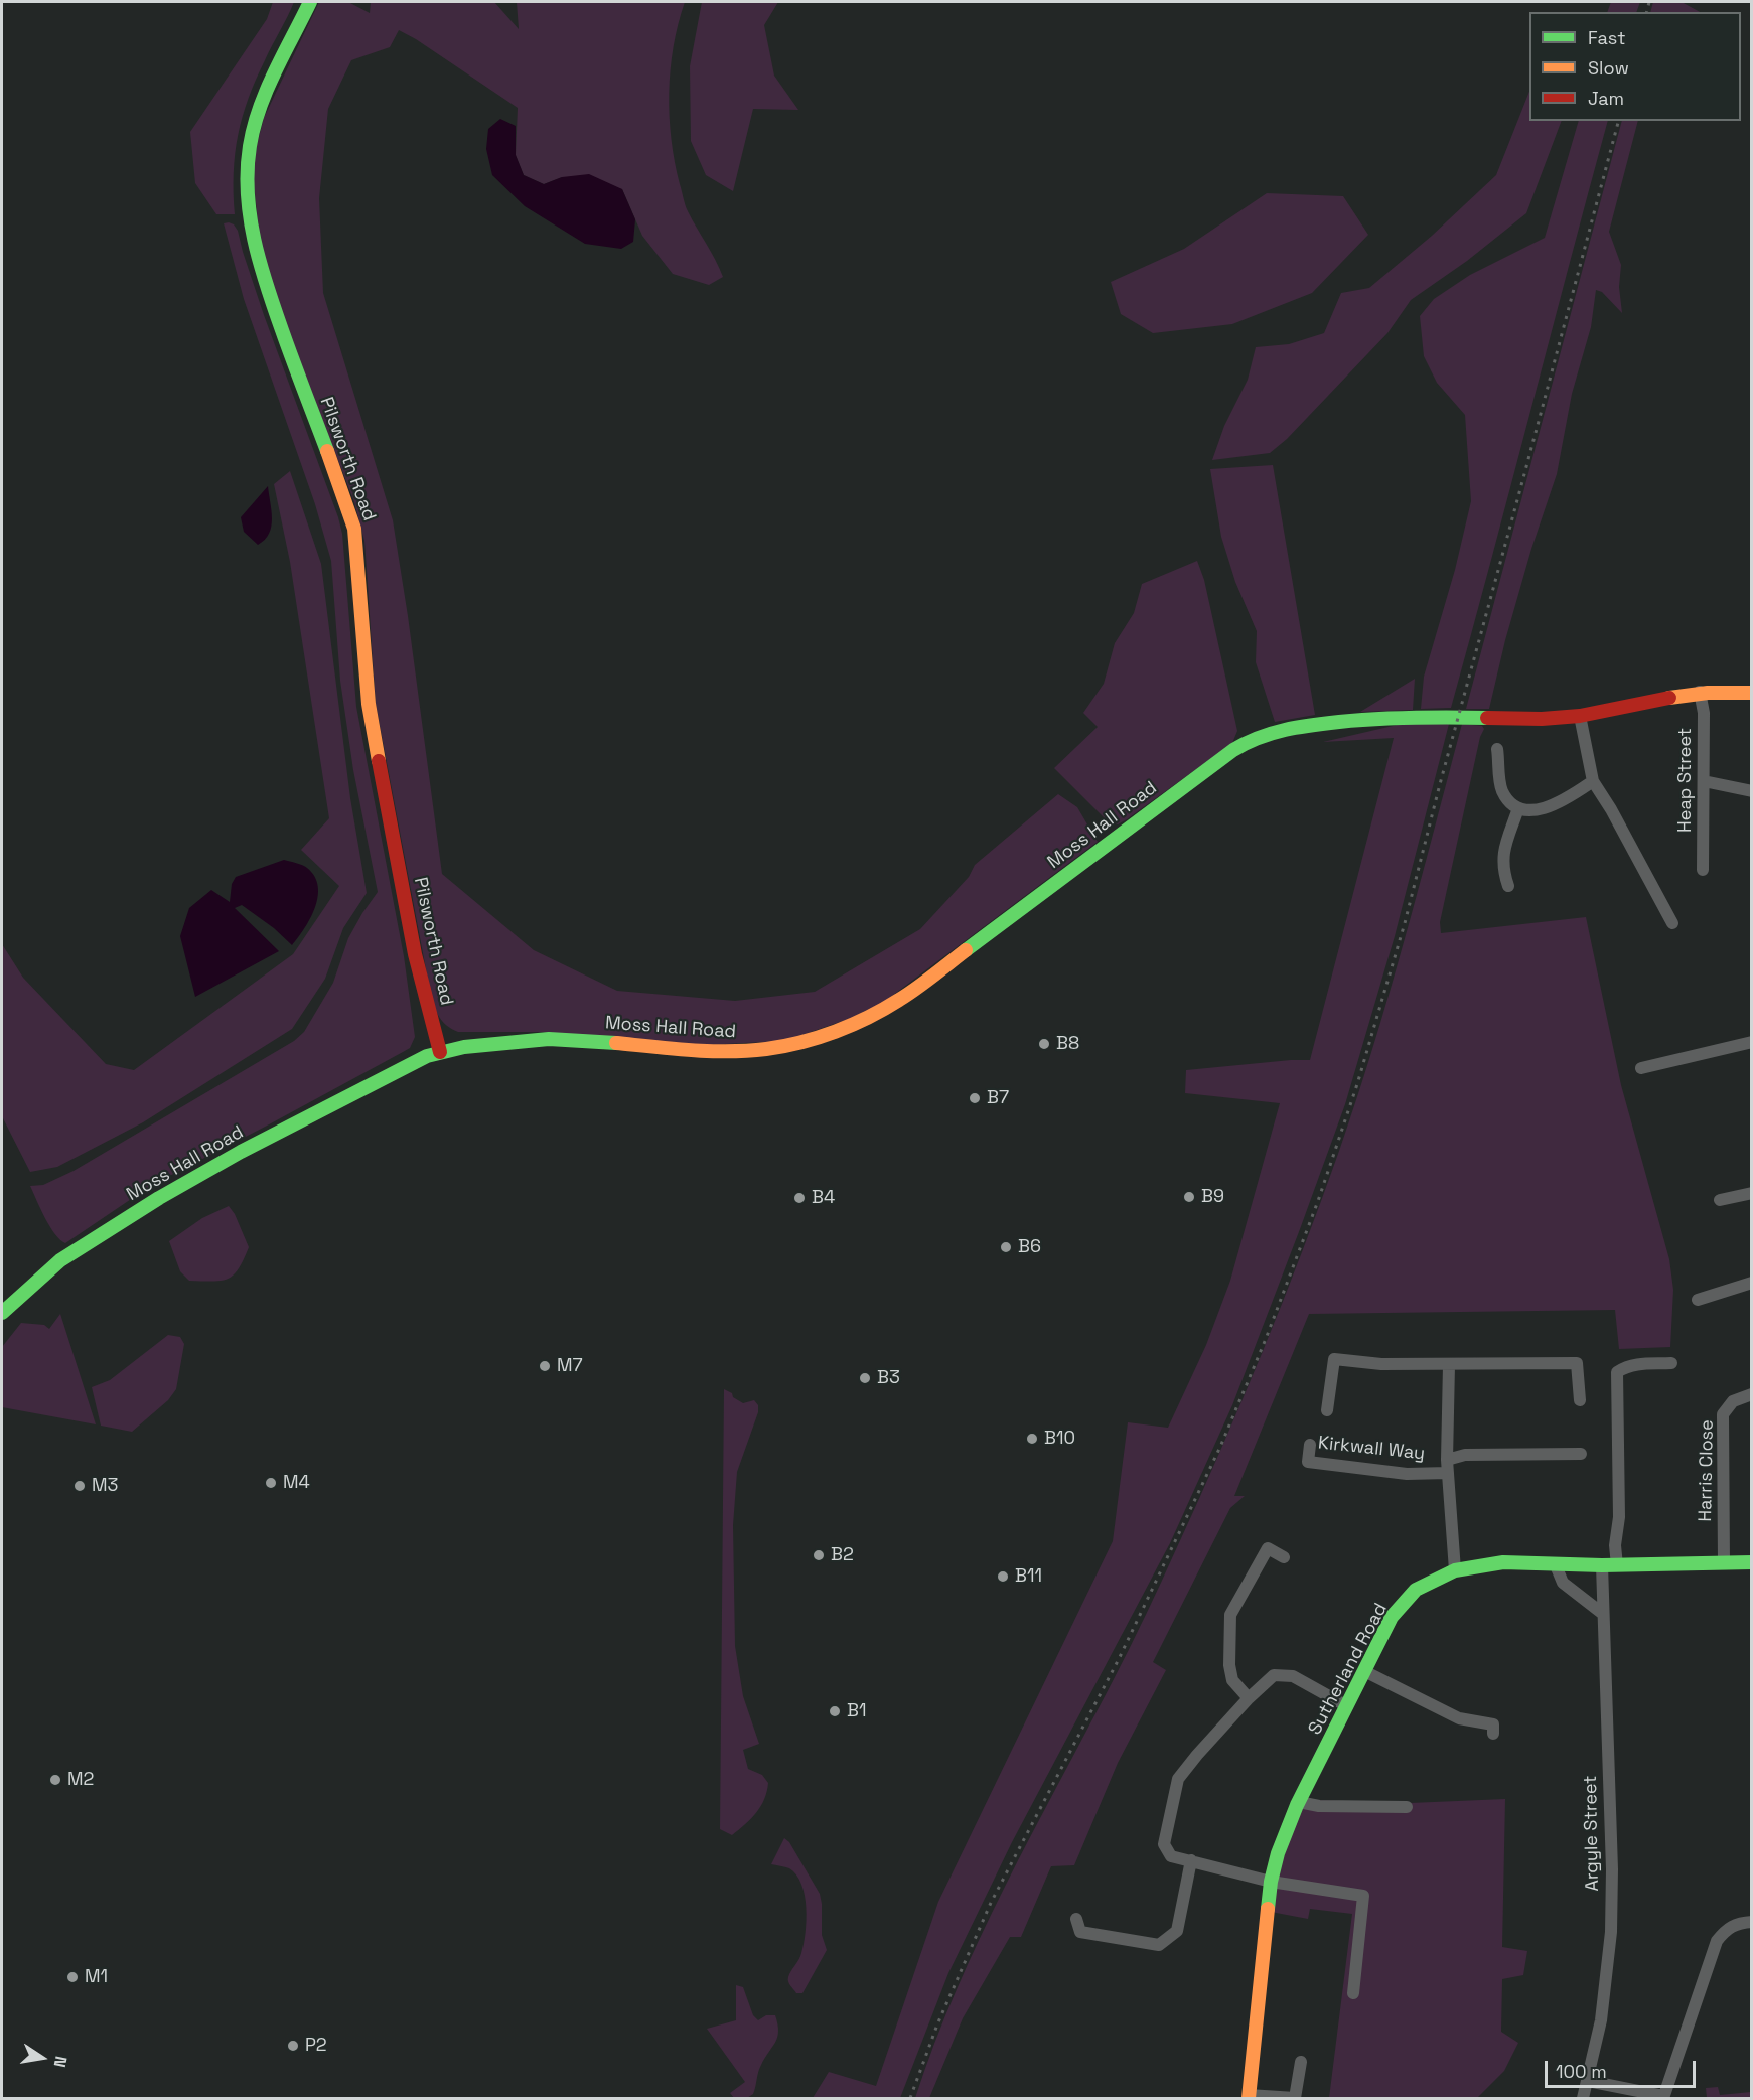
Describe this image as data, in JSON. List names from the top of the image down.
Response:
{
  "streets": {
    "street": [
      "Pilsworth Road",
      "Heap Street",
      "Moss Hall Road",
      "Kirkwall Way",
      "Harris Close",
      "Sutherland Road",
      "Argyle Street"
    ]
  },
  "crossings": [
    ["Pilsworth Road", "Moss Hall Road"],
    ["Heap Street", "Moss Hall Road"],
    ["Harris Close", "Sutherland Road"],
    ["Sutherland Road", "Argyle Street"]
  ],
  "places": [
    "B8",
    "B7",
    "B9",
    "B4",
    "B6",
    "M7",
    "B3",
    "B10",
    "M4",
    "M3",
    "B2",
    "B11",
    "B1",
    "M2",
    "M1",
    "P2"
  ],
  "legend": ["Fast", "Slow", "Jam"],
  "scale_bar": "100 m",
  "north": "right"
}
